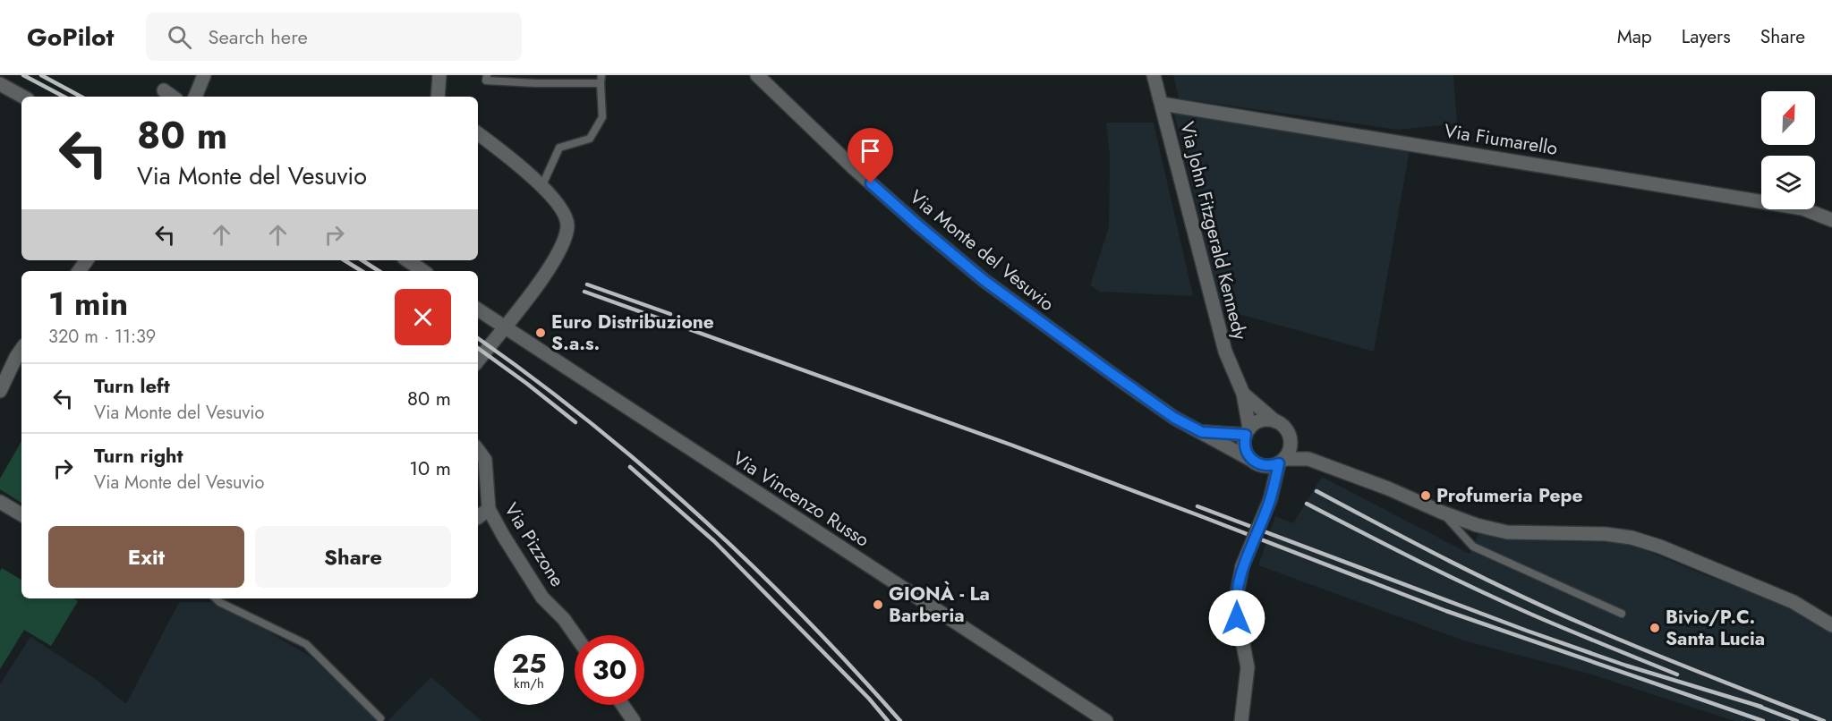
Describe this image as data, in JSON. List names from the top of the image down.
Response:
{
  "streets": {
    "street": [
      "Via Fiumarello",
      "Via John Fitzgerald Kennedy",
      "Via Monte del Vesuvio",
      "Via Vincenzo Russo",
      "Via Pizzone"
    ]
  },
  "crossings": [
    ["Via Fiumarello", "Via John Fitzgerald Kennedy"],
    ["Via John Fitzgerald Kennedy", "Via Monte del Vesuvio"]
  ],
  "places": [
    "Euro Distribuzione S.a.s.",
    "Profumeria Pepe",
    "GIONÀ - La Barberia",
    "Bivio/P.C. Santa Lucia"
  ],
  "north": "top right",
  "page": {
    "header": "GoPilot",
    "search": "Search here",
    "nav": ["Map", "Layers", "Share"],
    "turn": ["80 m", "Via Monte del Vesuvio"],
    "heading": ["1 min", "320 m · 11:39"],
    "list": [
      {
        "name": "Turn left",
        "note": "Via Monte del Vesuvio",
        "value": "80 m"
      },
      {
        "name": "Turn right",
        "note": "Via Monte del Vesuvio",
        "value": "10 m"
      }
    ],
    "buttons": ["Exit", "Share"],
    "speed": "25 km/h",
    "limit": "30"
  }
}
